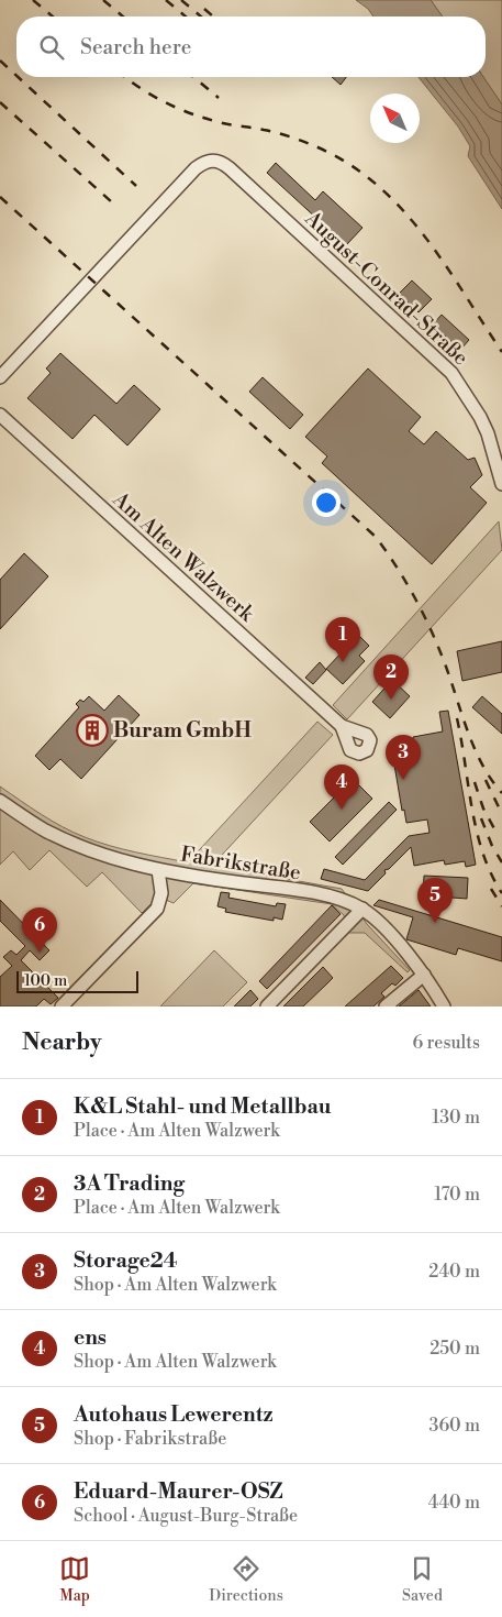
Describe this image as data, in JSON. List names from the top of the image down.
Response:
{
  "streets": {
    "street": ["August-Conrad-Straße", "Am Alten Walzwerk", "Fabrikstraße"]
  },
  "places": {
    "building": ["Buram GmbH"]
  },
  "scale_bar": "100 m",
  "north": "top left",
  "page": {
    "search": "Search here",
    "pins": [
      "1",
      "2",
      "3",
      "4",
      "5",
      "6"
    ],
    "scale": "100 m",
    "heading": ["Nearby", "6 results"],
    "list": [
      {
        "mark": "1",
        "name": "K&L Stahl- und Metallbau",
        "note": "Place · Am Alten Walzwerk",
        "value": "130 m"
      },
      {
        "mark": "2",
        "name": "3A Trading",
        "note": "Place · Am Alten Walzwerk",
        "value": "170 m"
      },
      {
        "mark": "3",
        "name": "Storage24",
        "note": "Shop · Am Alten Walzwerk",
        "value": "240 m"
      },
      {
        "mark": "4",
        "name": "ens",
        "note": "Shop · Am Alten Walzwerk",
        "value": "250 m"
      },
      {
        "mark": "5",
        "name": "Autohaus Lewerentz",
        "note": "Shop · Fabrikstraße",
        "value": "360 m"
      },
      {
        "mark": "6",
        "name": "Eduard-Maurer-OSZ",
        "note": "School · August-Burg-Straße",
        "value": "440 m"
      }
    ],
    "nav": ["Map", "Directions", "Saved"]
  }
}
